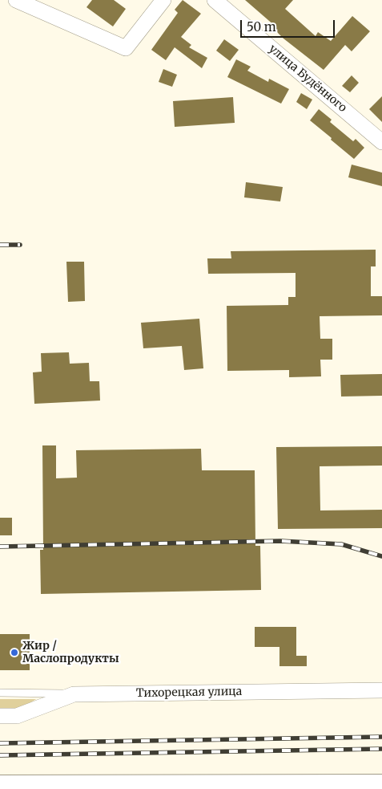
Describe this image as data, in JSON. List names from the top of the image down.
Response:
{
  "streets": {
    "street": ["улица Будённого", "Тихорецкая улица"]
  },
  "places": ["Жир / Маслопродукты"],
  "scale_bar": "50 m"
}
